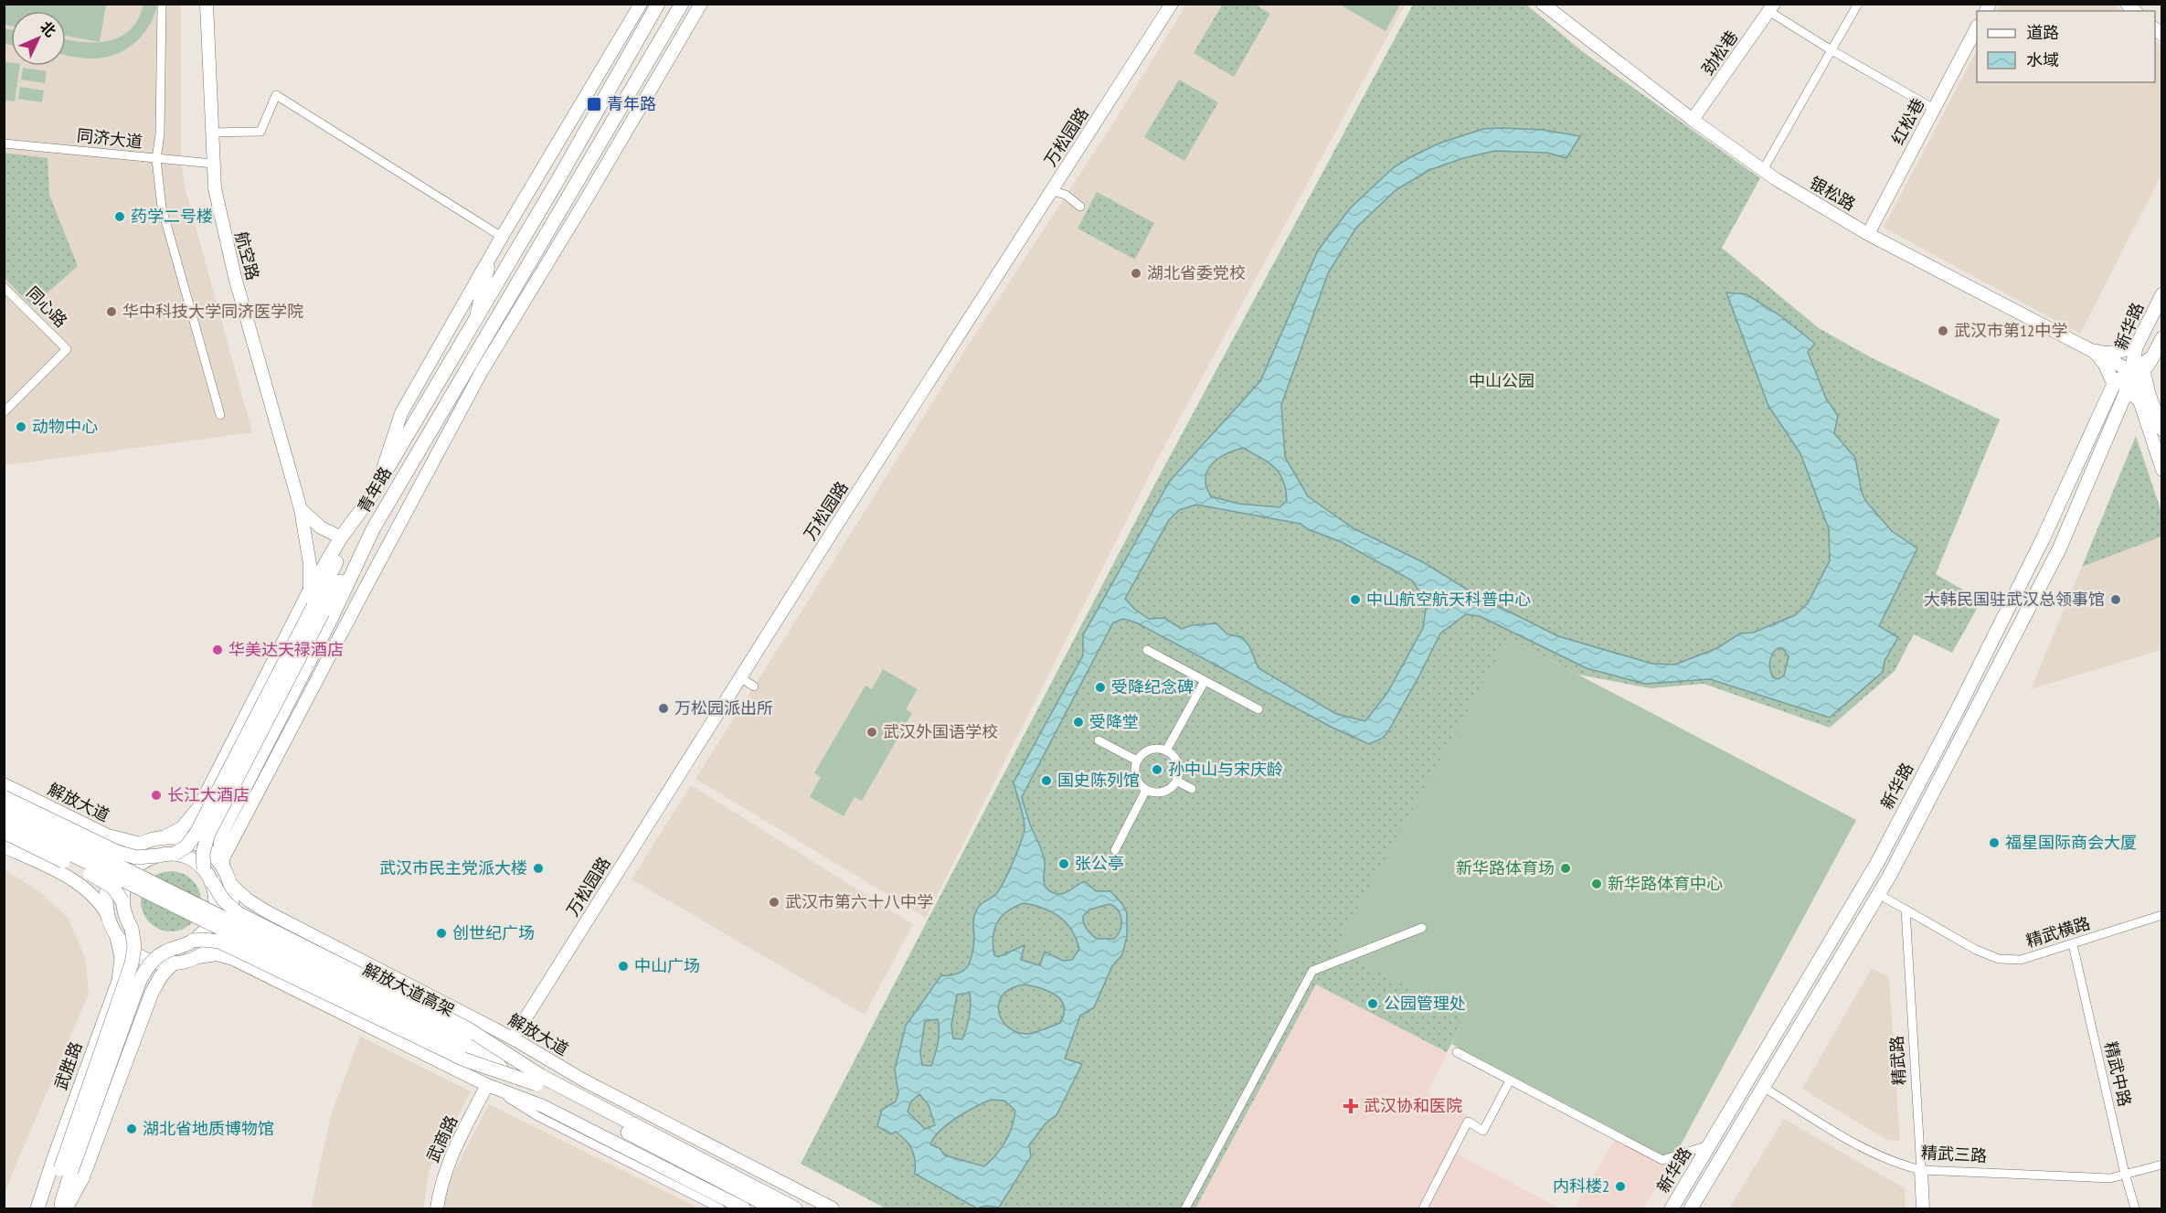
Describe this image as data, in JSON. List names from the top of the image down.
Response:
{
  "streets": {
    "main road": [
      "劲松巷",
      "红松巷",
      "万松园路",
      "银松路",
      "航空路",
      "新华路",
      "青年路",
      "解放大道",
      "解放大道高架",
      "精武路",
      "武胜路",
      "武商路"
    ],
    "street": [
      "同济大道",
      "同心路",
      "精武横路",
      "精武中路",
      "精武三路"
    ]
  },
  "crossings": [
    ["劲松巷", "银松路"],
    ["红松巷", "银松路"],
    ["万松园路", "解放大道"],
    ["同济大道", "航空路"],
    ["银松路", "新华路"],
    ["航空路", "青年路"],
    ["新华路", "精武横路"],
    ["新华路", "精武三路"],
    ["青年路", "解放大道"],
    ["青年路", "武胜路"],
    ["解放大道", "武胜路"],
    ["精武横路", "精武路"],
    ["精武横路", "精武中路"],
    ["精武路", "精武三路"],
    ["精武中路", "精武三路"]
  ],
  "parks": ["中山公园"],
  "places": {
    "transit": ["青年路"],
    "other": [
      "药学二号楼",
      "湖北省委党校",
      "华中科技大学同济医学院",
      "武汉市第12中学",
      "动物中心",
      "中山航空航天科普中心",
      "大韩民国驻武汉总领事馆",
      "华美达天禄酒店",
      "受降纪念碑",
      "万松园派出所",
      "受降堂",
      "武汉外国语学校",
      "孙中山与宋庆龄",
      "国史陈列馆",
      "长江大酒店",
      "福星国际商会大厦",
      "张公亭",
      "武汉市民主党派大楼",
      "新华路体育场",
      "新华路体育中心",
      "武汉市第六十八中学",
      "创世纪广场",
      "中山广场",
      "公园管理处",
      "湖北省地质博物馆",
      "内科楼2"
    ],
    "health": ["武汉协和医院"]
  },
  "legend": ["道路", "水域"],
  "north": "top right"
}
